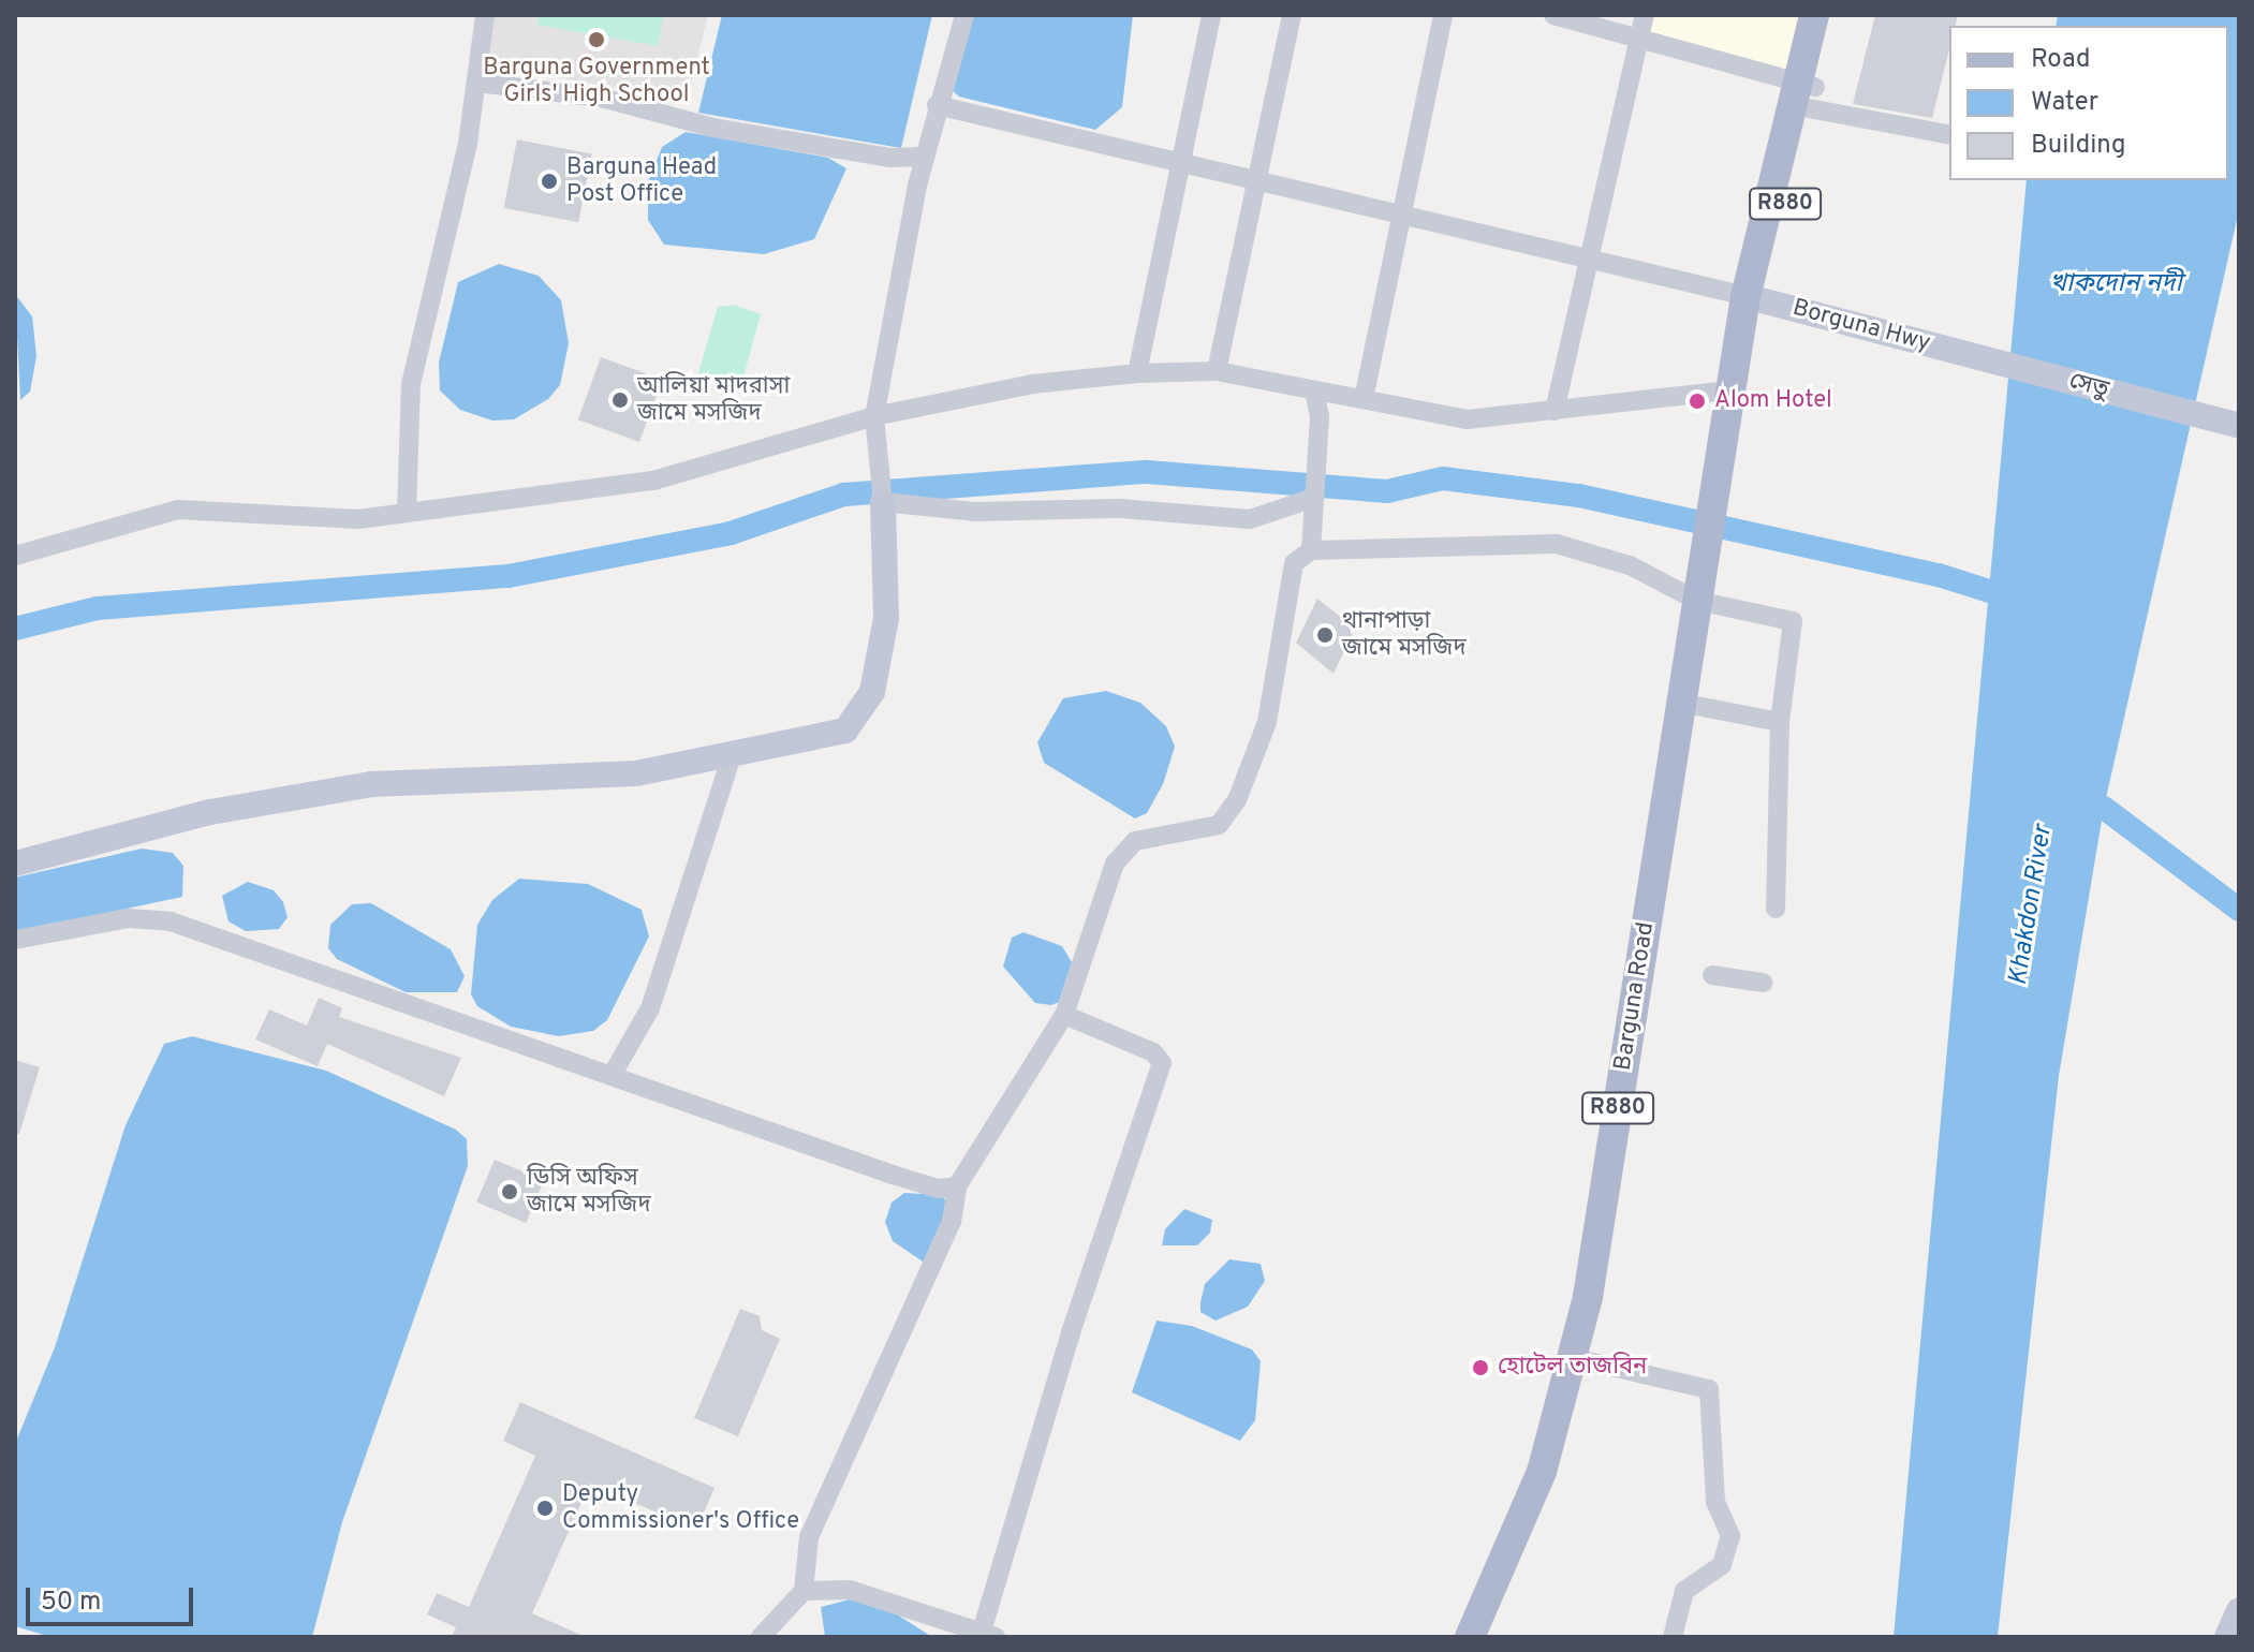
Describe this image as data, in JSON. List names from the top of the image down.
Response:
{
  "streets": {
    "main road": ["R880", "Barguna Road"],
    "street": ["Borguna Hwy", "সেতু"]
  },
  "crossings": [
    ["Borguna Hwy", "সেতু"],
    ["Borguna Hwy", "Barguna Road"]
  ],
  "water": ["খাকদোন নদী", "Khakdon River"],
  "places": [
    "Barguna Government Girls' High School",
    "Barguna Head Post Office",
    "আলিয়া মাদরাসা জামে মসজিদ",
    "Alom Hotel",
    "থানাপাড়া জামে মসজিদ",
    "ডিসি অফিস জামে মসজিদ",
    "হোটেল তাজবিন",
    "Deputy Commissioner's Office"
  ],
  "legend": ["Road", "Water", "Building"],
  "scale_bar": "50 m"
}
